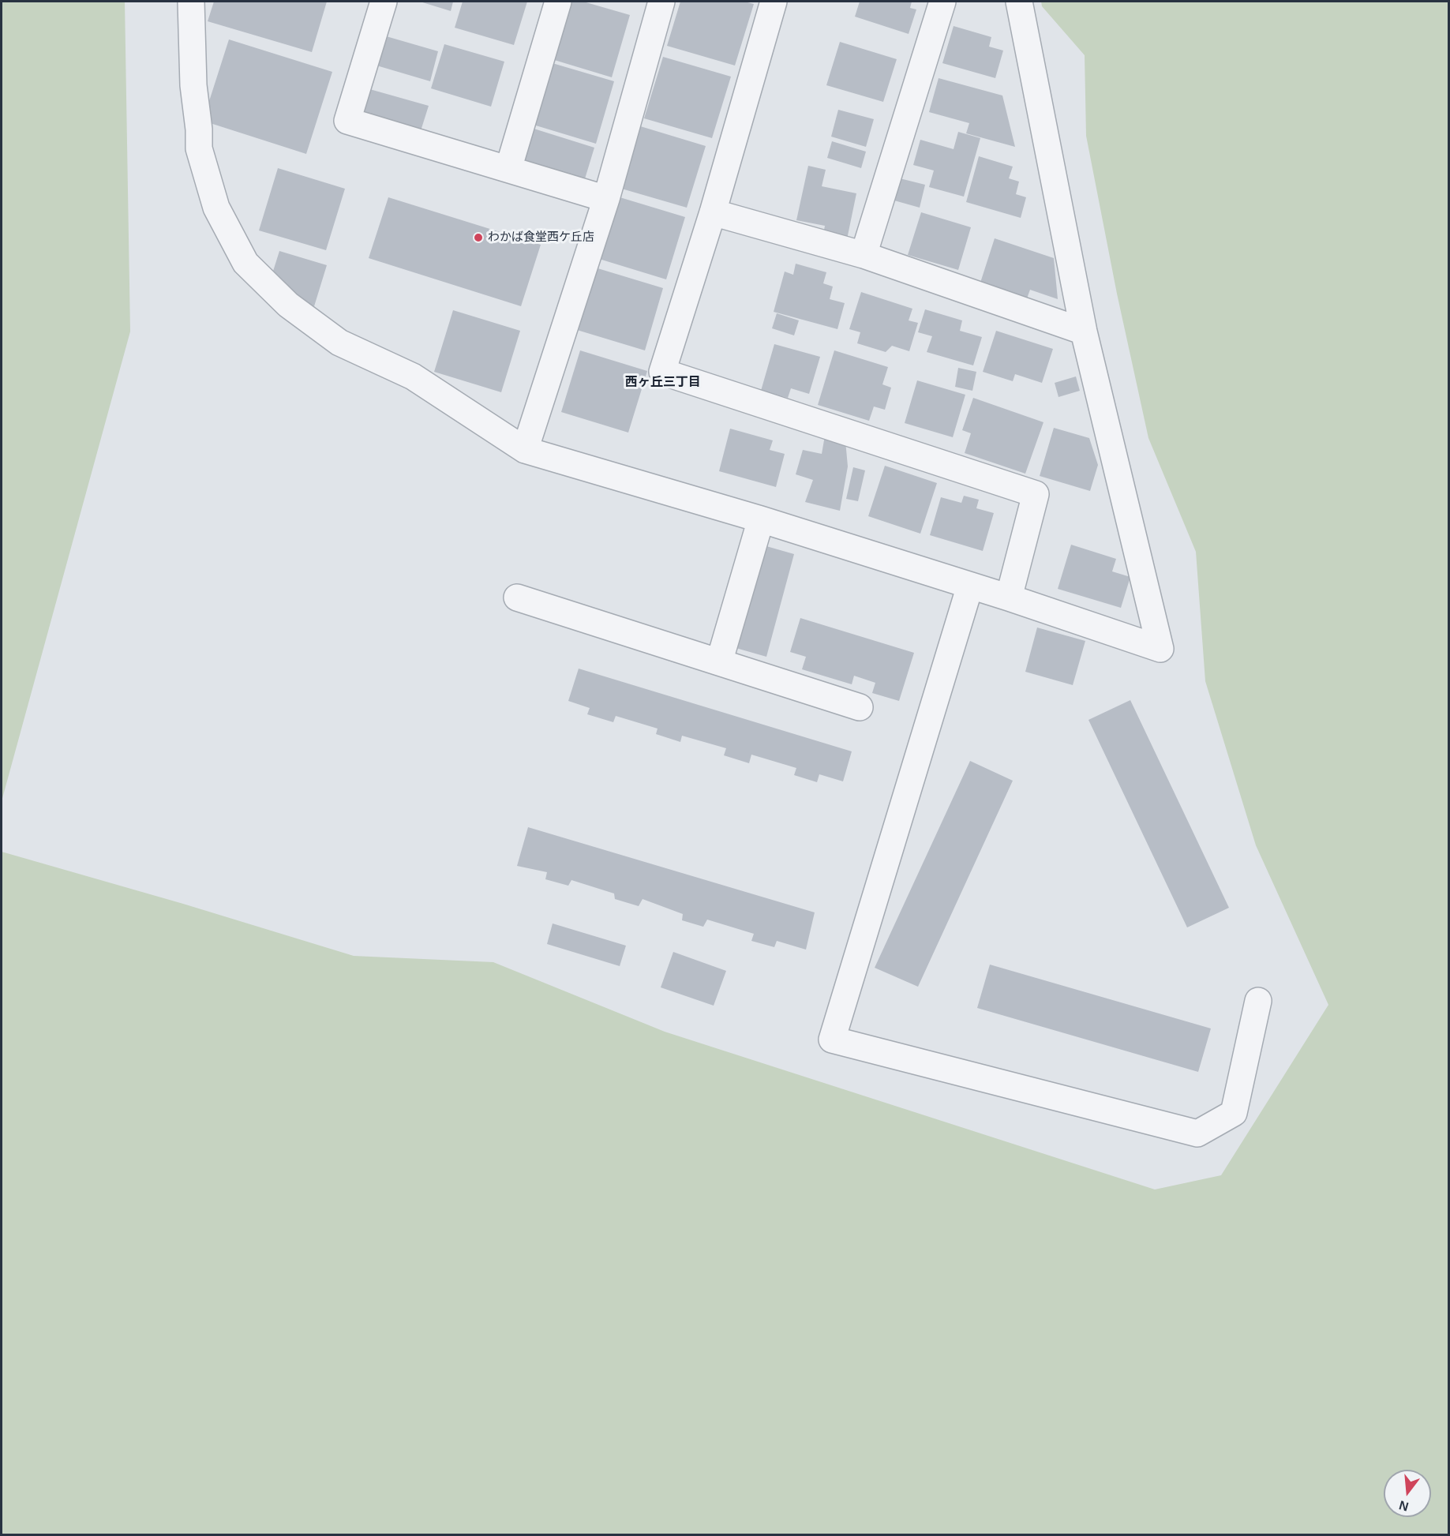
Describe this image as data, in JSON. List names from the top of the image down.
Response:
{
  "districts": ["西ヶ丘三丁目"],
  "places": ["わかば食堂西ケ丘店"],
  "north": "bottom"
}
